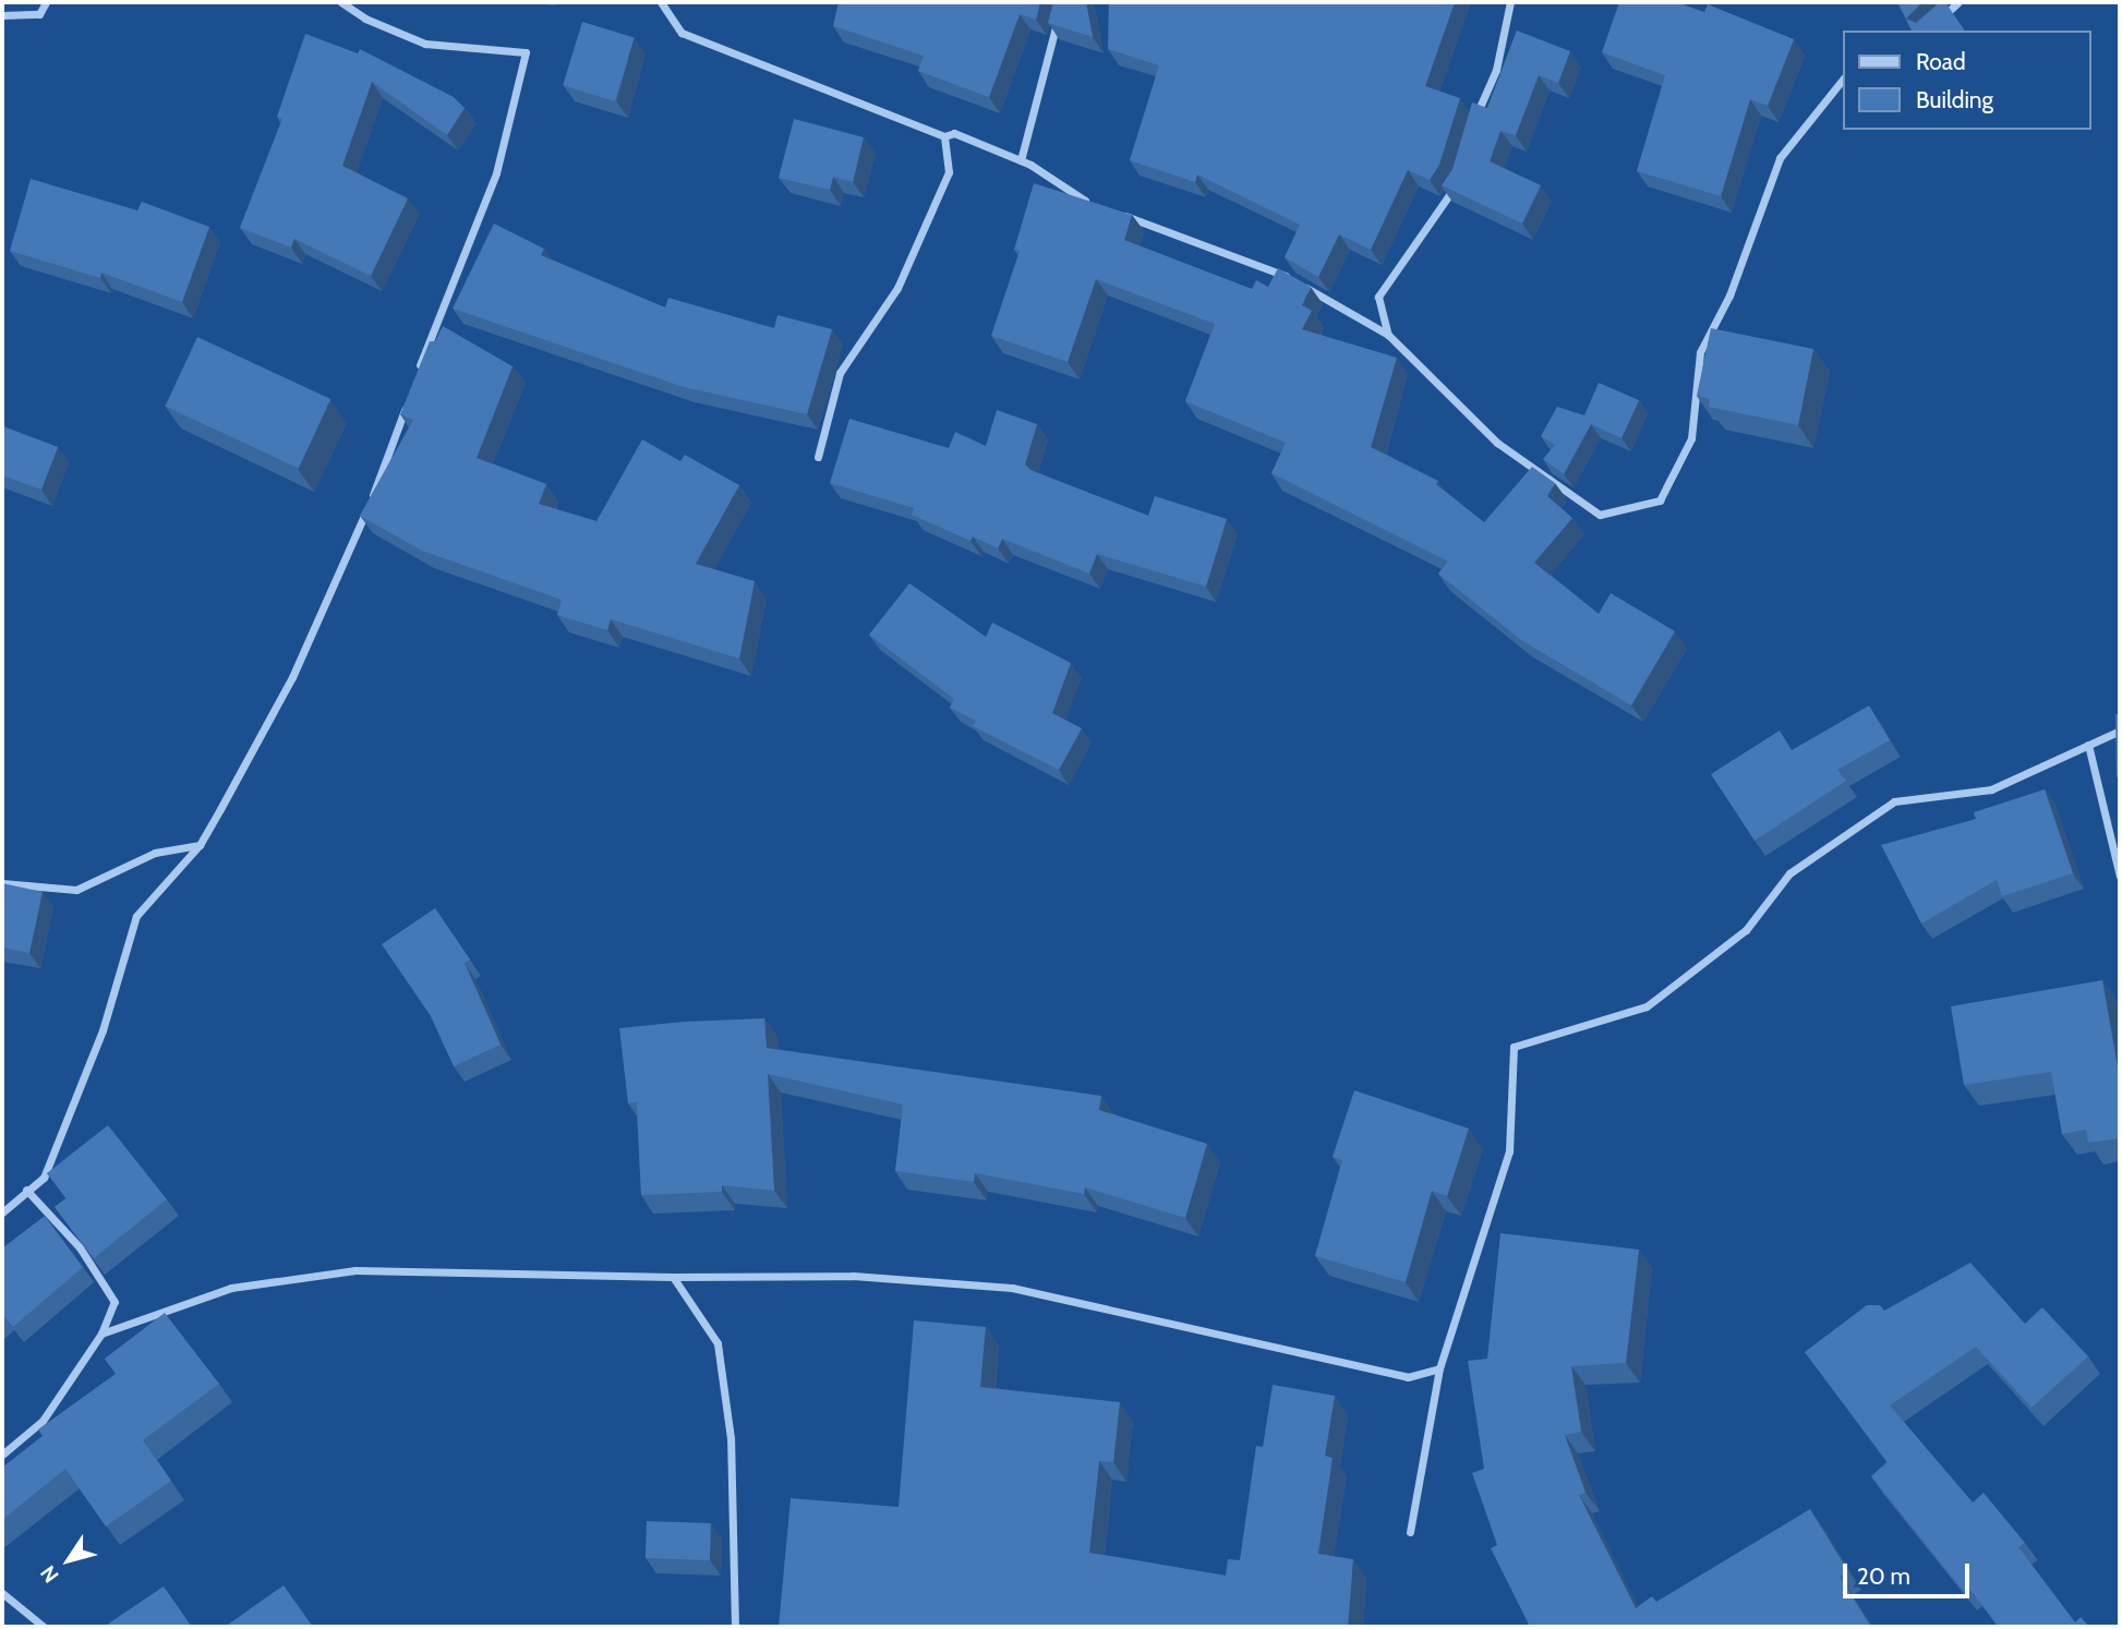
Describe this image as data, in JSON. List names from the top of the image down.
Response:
{
  "legend": ["Road", "Building"],
  "scale_bar": "20 m",
  "north": "bottom left"
}
